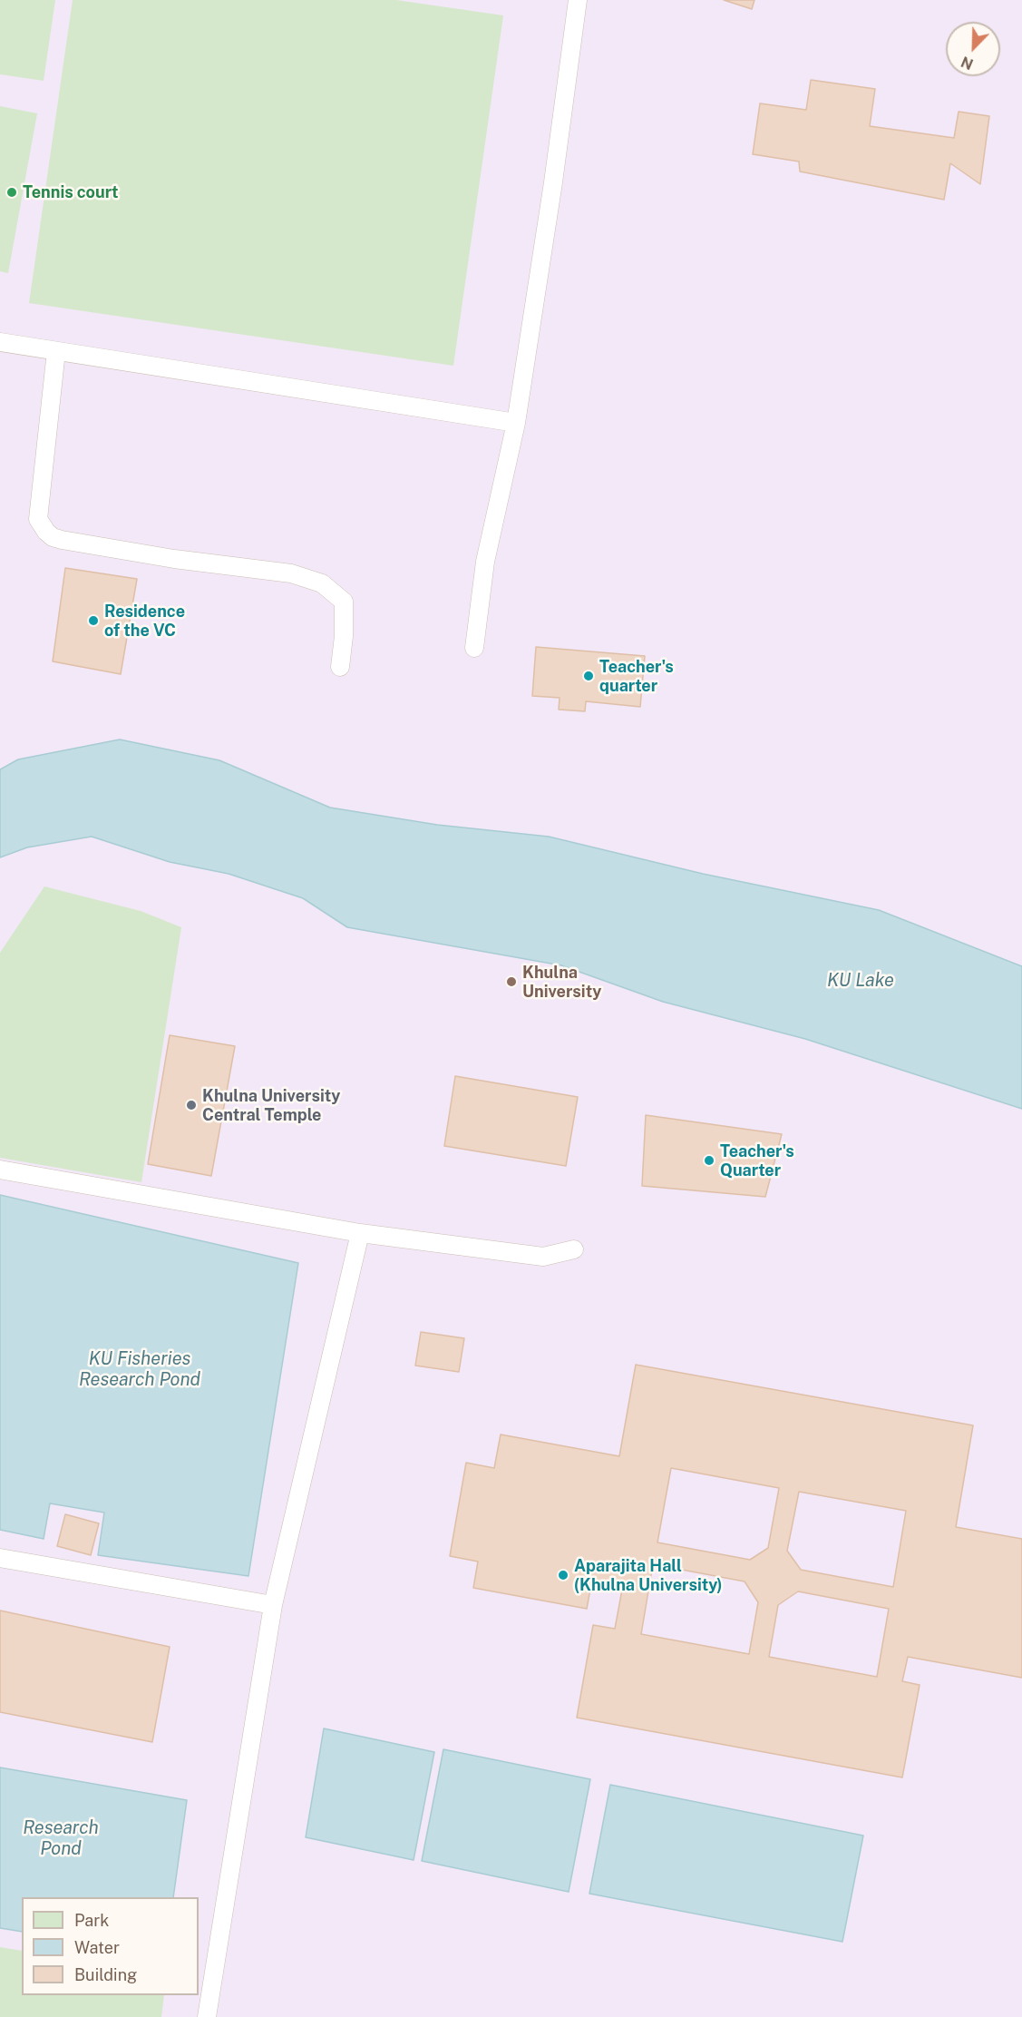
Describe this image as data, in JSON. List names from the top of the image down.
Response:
{
  "water": ["KU Lake", "KU Fisheries Research Pond", "Research Pond"],
  "places": [
    "Tennis court",
    "Residence of the VC",
    "Teacher's quarter",
    "Khulna University",
    "Khulna University Central Temple",
    "Teacher's Quarter",
    "Aparajita Hall (Khulna University)"
  ],
  "legend": ["Park", "Water", "Building"],
  "north": "bottom left"
}
